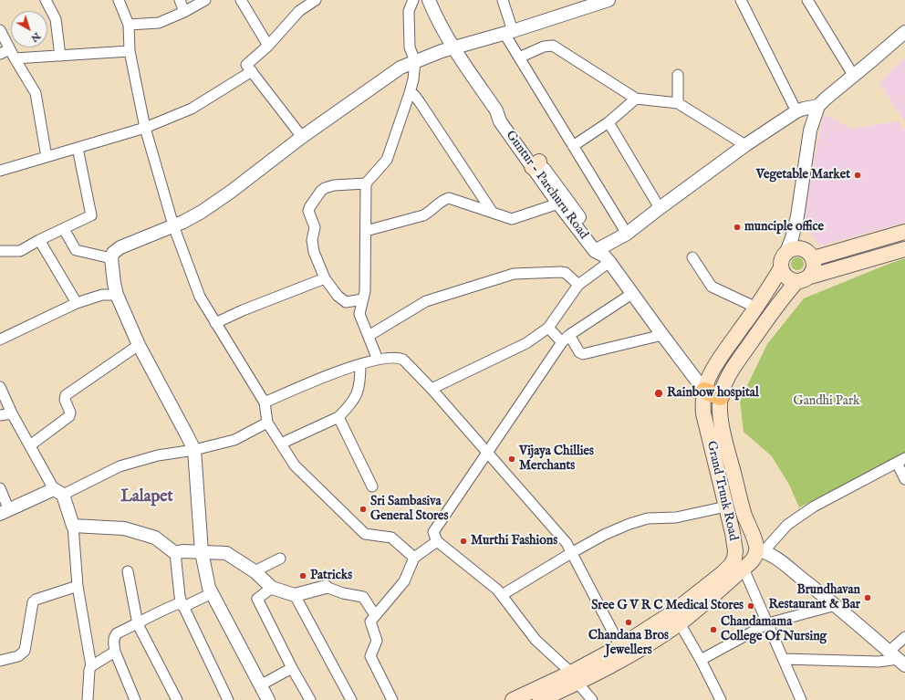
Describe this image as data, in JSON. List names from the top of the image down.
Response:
{
  "streets": {
    "main road": ["Grand Trunk Road"],
    "street": ["Guntur - Parchuru Road"]
  },
  "crossings": [
    ["Guntur - Parchuru Road", "Grand Trunk Road"]
  ],
  "districts": ["Lalapet"],
  "parks": ["Gandhi Park"],
  "places": [
    "Vegetable Market",
    "munciple office",
    "Rainbow hospital",
    "Vijaya Chillies Merchants",
    "Sri Sambasiva General Stores",
    "Murthi Fashions",
    "Patricks",
    "Brundhavan Restaurant & Bar",
    "Sree G V R C Medical Stores",
    "Chandana Bros Jewellers",
    "Chandamama College Of Nursing"
  ],
  "north": "bottom right"
}
